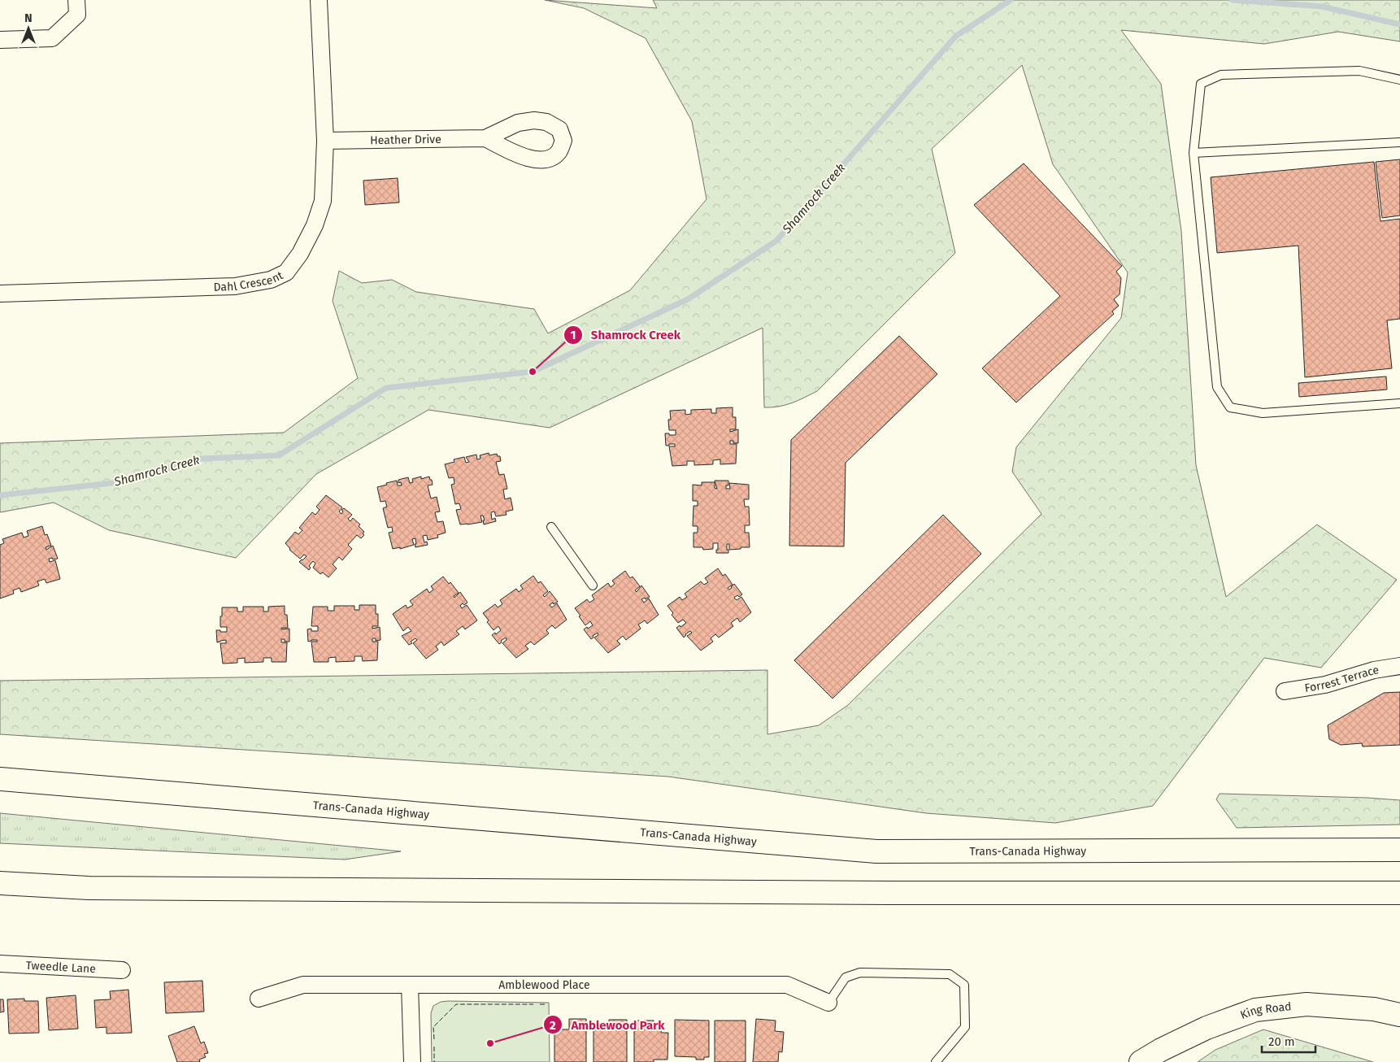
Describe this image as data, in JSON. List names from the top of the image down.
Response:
{
  "streets": {
    "main road": ["Trans-Canada Highway", "King Road"],
    "street": [
      "Heather Drive",
      "Dahl Crescent",
      "Forrest Terrace",
      "Tweedle Lane",
      "Amblewood Place"
    ]
  },
  "crossings": [
    ["Heather Drive", "Dahl Crescent"]
  ],
  "water": ["Shamrock Creek"],
  "places": ["Shamrock Creek", "Amblewood Park"],
  "scale_bar": "20 m",
  "north": "top"
}
